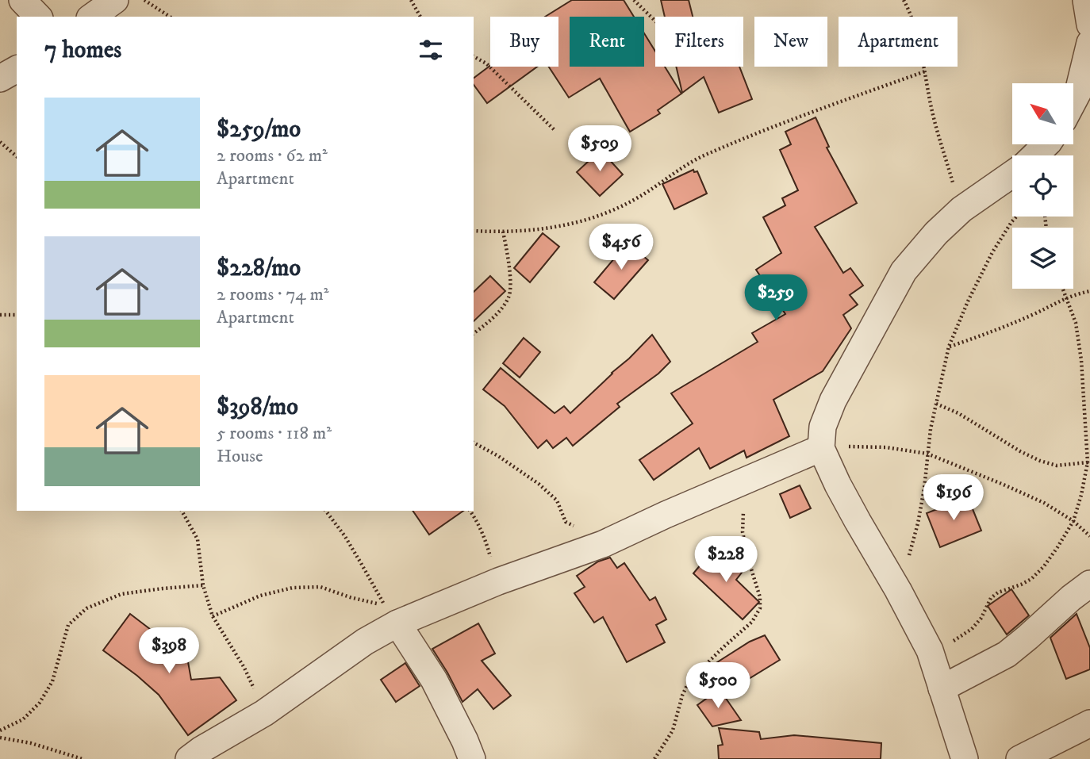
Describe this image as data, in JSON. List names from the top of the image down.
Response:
{
  "north": "top left",
  "page": {
    "chip": [
      "Buy",
      "Rent",
      "Filters",
      "New",
      "Apartment"
    ],
    "heading": "7 homes",
    "list": [
      {
        "name": "$259/mo",
        "note": "2 rooms · 62 m² · Apartment"
      },
      {
        "name": "$228/mo",
        "note": "2 rooms · 74 m² · Apartment"
      },
      {
        "name": "$398/mo",
        "note": "5 rooms · 118 m² · House"
      }
    ],
    "price": [
      "$509",
      "$456",
      "$259",
      "$196",
      "$228",
      "$398",
      "$500"
    ]
  }
}
